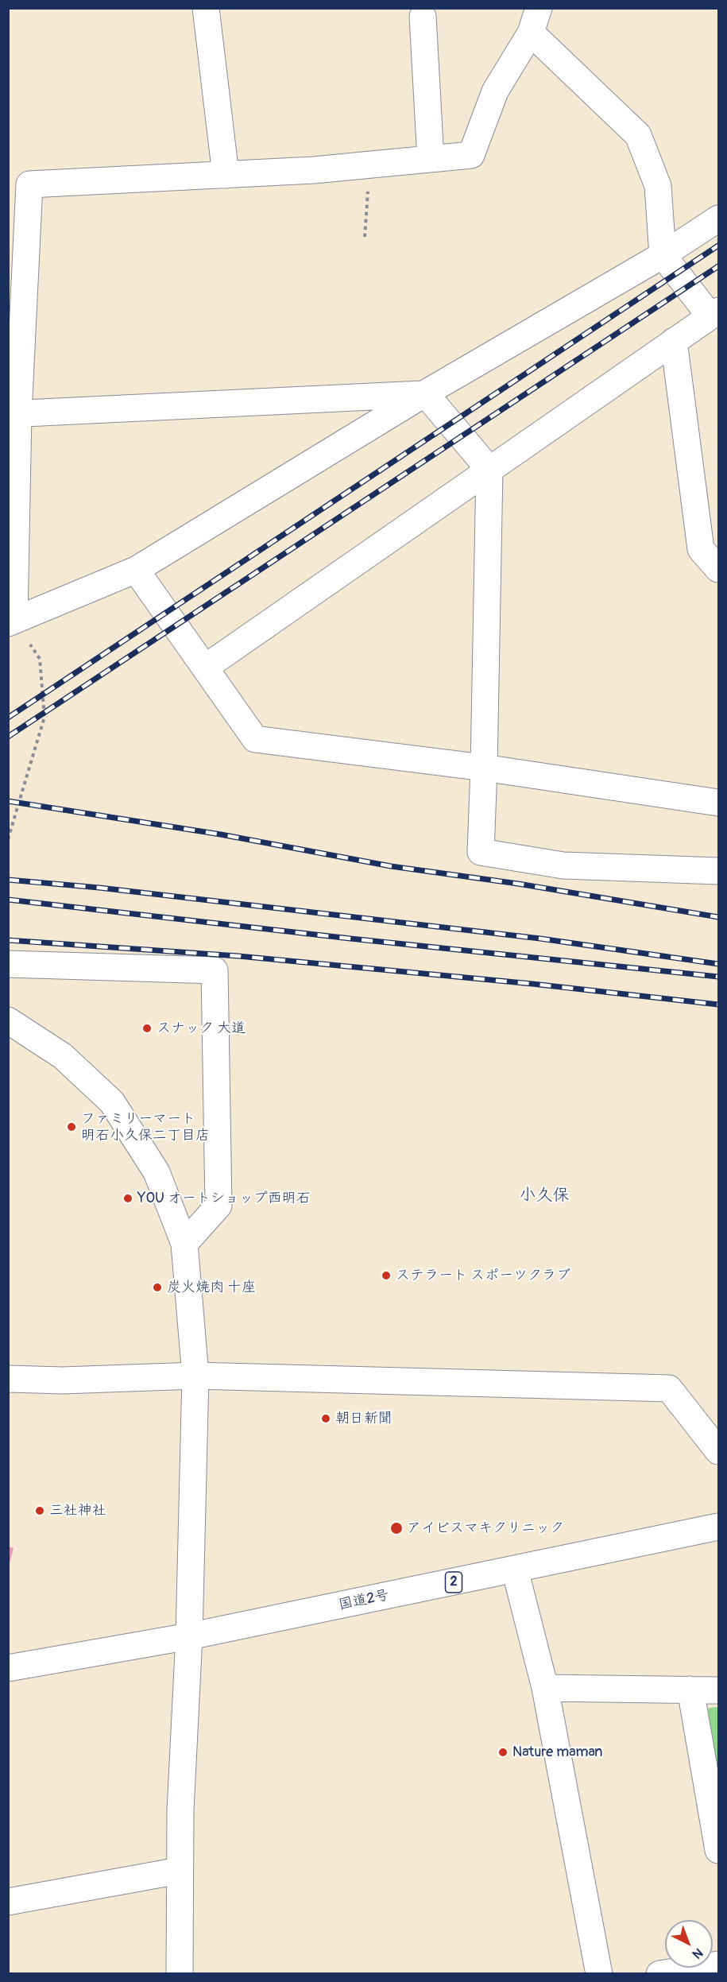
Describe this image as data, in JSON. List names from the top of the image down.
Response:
{
  "streets": {
    "main road": ["2", "国道2号"]
  },
  "districts": ["小久保"],
  "places": [
    "スナック 大道",
    "ファミリーマート 明石小久保二丁目店",
    "YOU オートショップ西明石",
    "ステラート スポーツクラブ",
    "炭火焼肉 十座",
    "朝日新聞",
    "三社神社",
    "アイビスマキクリニック",
    "Nature maman"
  ],
  "north": "bottom right"
}
